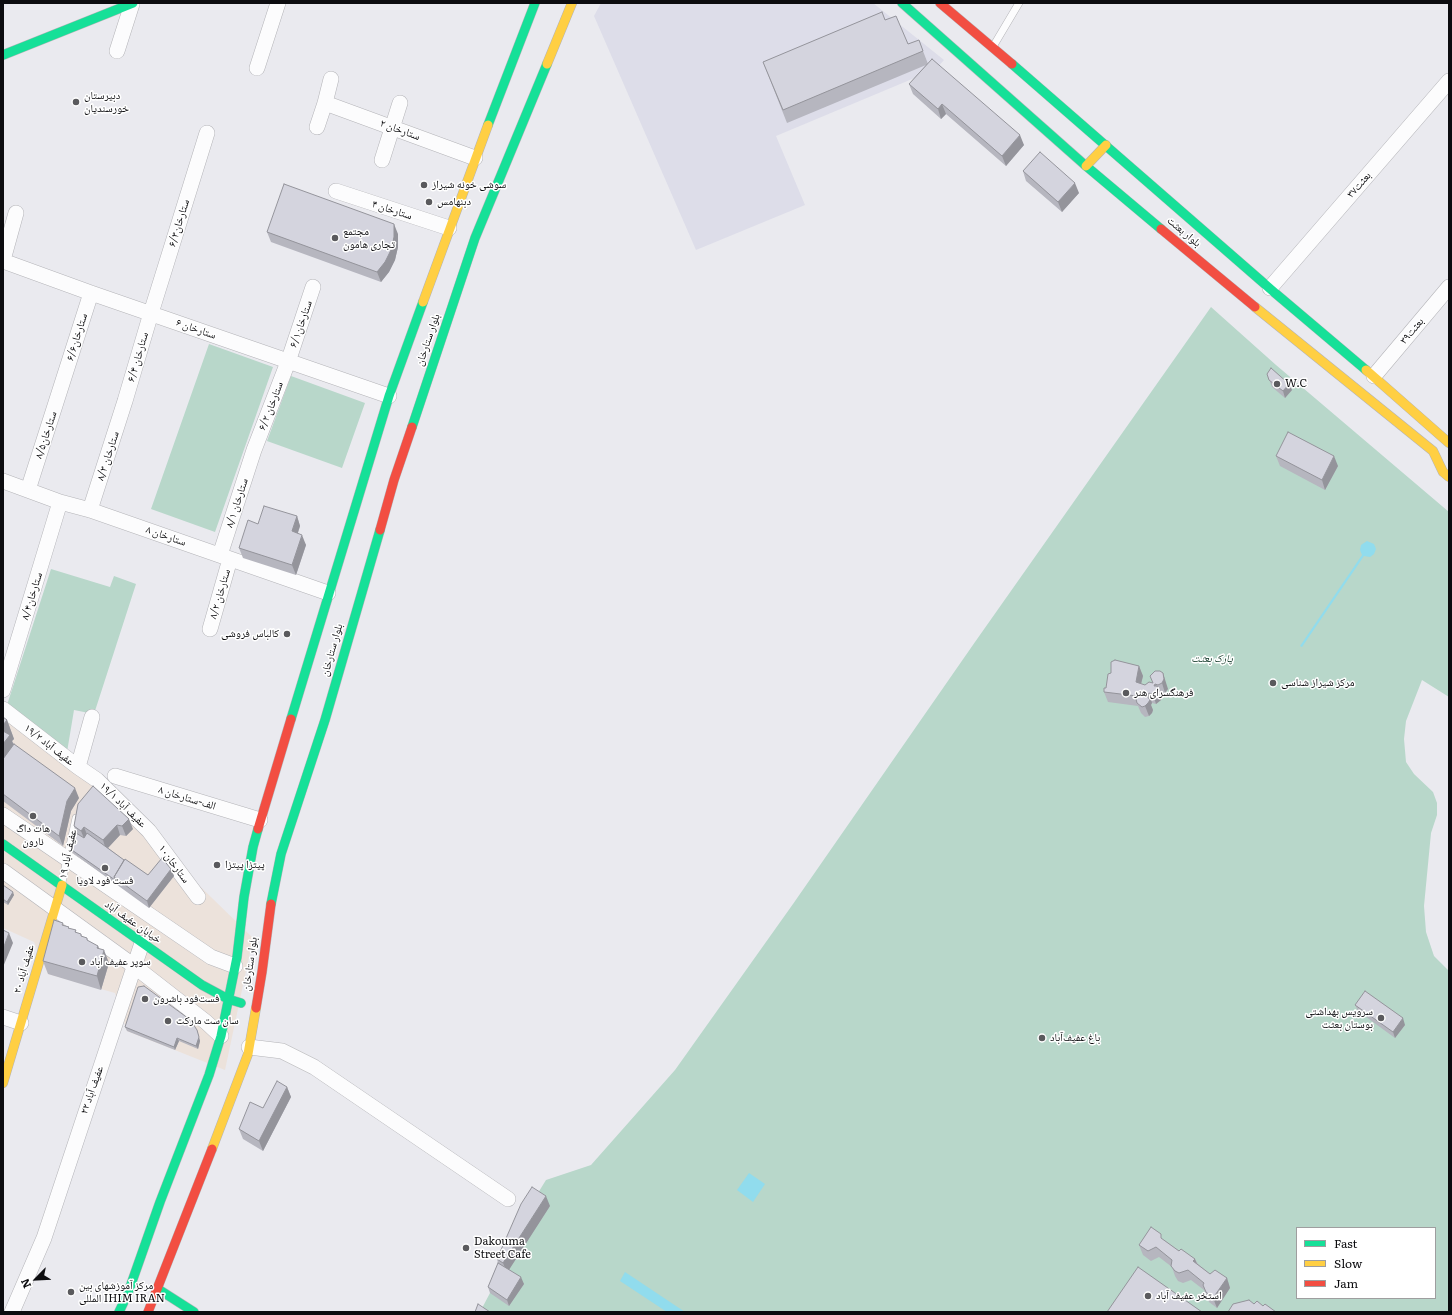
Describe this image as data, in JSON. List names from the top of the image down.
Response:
{
  "streets": {
    "main road": [
      "بلوار بعثت",
      "بلوار ستارخان",
      "خیابان عفیف آباد",
      "عفیف آباد ۲۰"
    ],
    "street": [
      "۲ ستارخان",
      "بعثت۳۷",
      "۴ ستارخان",
      "ستارخان۶/۳",
      "ستارخان۶/۱",
      "ستارخان ۶",
      "بعثت۳۹",
      "ستارخان۶/۶",
      "ستارخان ۶/۴",
      "ستارخان ۶/۲",
      "ستارخان۸/۵",
      "ستارخان ۸/۳",
      "ستارخان ۸/۱",
      "ستارخان ۸",
      "ستارخان ۸/۲",
      "ستارخان۸/۴",
      "عفیف آباد ۱۹/۲",
      "۸ الف-ستارخان",
      "عفیف آباد ۱۹/۱",
      "ستارخان۱۰",
      "عفیف آباد ۲۲"
    ],
    "lane": ["عفیف آباد ۱۹"]
  },
  "crossings": [
    ["۲ ستارخان", "بلوار ستارخان"],
    ["بعثت۳۷", "بلوار بعثت"],
    ["۴ ستارخان", "بلوار ستارخان"],
    ["ستارخان۶/۳", "ستارخان ۶"],
    ["ستارخان۶/۳", "ستارخان ۶/۴"],
    ["بلوار بعثت", "بعثت۳۹"],
    ["ستارخان۶/۱", "ستارخان ۶"],
    ["ستارخان۶/۱", "ستارخان ۶/۲"],
    ["ستارخان ۶", "ستارخان۶/۶"],
    ["ستارخان ۶", "بلوار ستارخان"],
    ["ستارخان ۶", "ستارخان ۶/۴"],
    ["ستارخان ۶", "ستارخان ۶/۲"],
    ["ستارخان۶/۶", "ستارخان۸/۵"],
    ["بلوار ستارخان", "ستارخان ۸"],
    ["بلوار ستارخان", "۸ الف-ستارخان"],
    ["بلوار ستارخان", "خیابان عفیف آباد"],
    ["ستارخان ۶/۴", "ستارخان ۸/۳"],
    ["ستارخان ۶/۲", "ستارخان ۸/۱"],
    ["ستارخان۸/۵", "ستارخان ۸"],
    ["ستارخان ۸/۳", "ستارخان ۸"],
    ["ستارخان ۸/۱", "ستارخان ۸"],
    ["ستارخان ۸/۱", "ستارخان ۸/۲"],
    ["ستارخان ۸", "ستارخان ۸/۲"],
    ["ستارخان ۸", "ستارخان۸/۴"],
    ["عفیف آباد ۱۹/۲", "عفیف آباد ۱۹/۱"],
    ["عفیف آباد ۱۹/۱", "ستارخان۱۰"],
    ["عفیف آباد ۱۹", "خیابان عفیف آباد"],
    ["عفیف آباد ۱۹", "عفیف آباد ۲۰"],
    ["خیابان عفیف آباد", "عفیف آباد ۲۰"],
    ["خیابان عفیف آباد", "عفیف آباد ۲۲"]
  ],
  "parks": ["پارک بعثت"],
  "places": [
    "دبیرستان خورسندیان",
    "سوشی خونه شیراز",
    "دبنهامس",
    "مجتمع تجاری هامون",
    "W.C",
    "کالباس فروشی",
    "مرکز شیراز شناسی",
    "فرهنگسرای هنر",
    "هات داگ نارون",
    "پیتزا پیتزا",
    "فست فود لاویا",
    "سوپر عفیف آباد",
    "فست‌فود باشرون",
    "سرویس بهداشتی بوستان بعثت",
    "سان ست مارکت",
    "باغ عفیف‌آباد",
    "Dakouma Street Cafe",
    "مرکز آموزشهای بین المللی IHIM IRAN",
    "استخر عفیف آباد"
  ],
  "legend": ["Fast", "Slow", "Jam"],
  "north": "bottom left"
}
